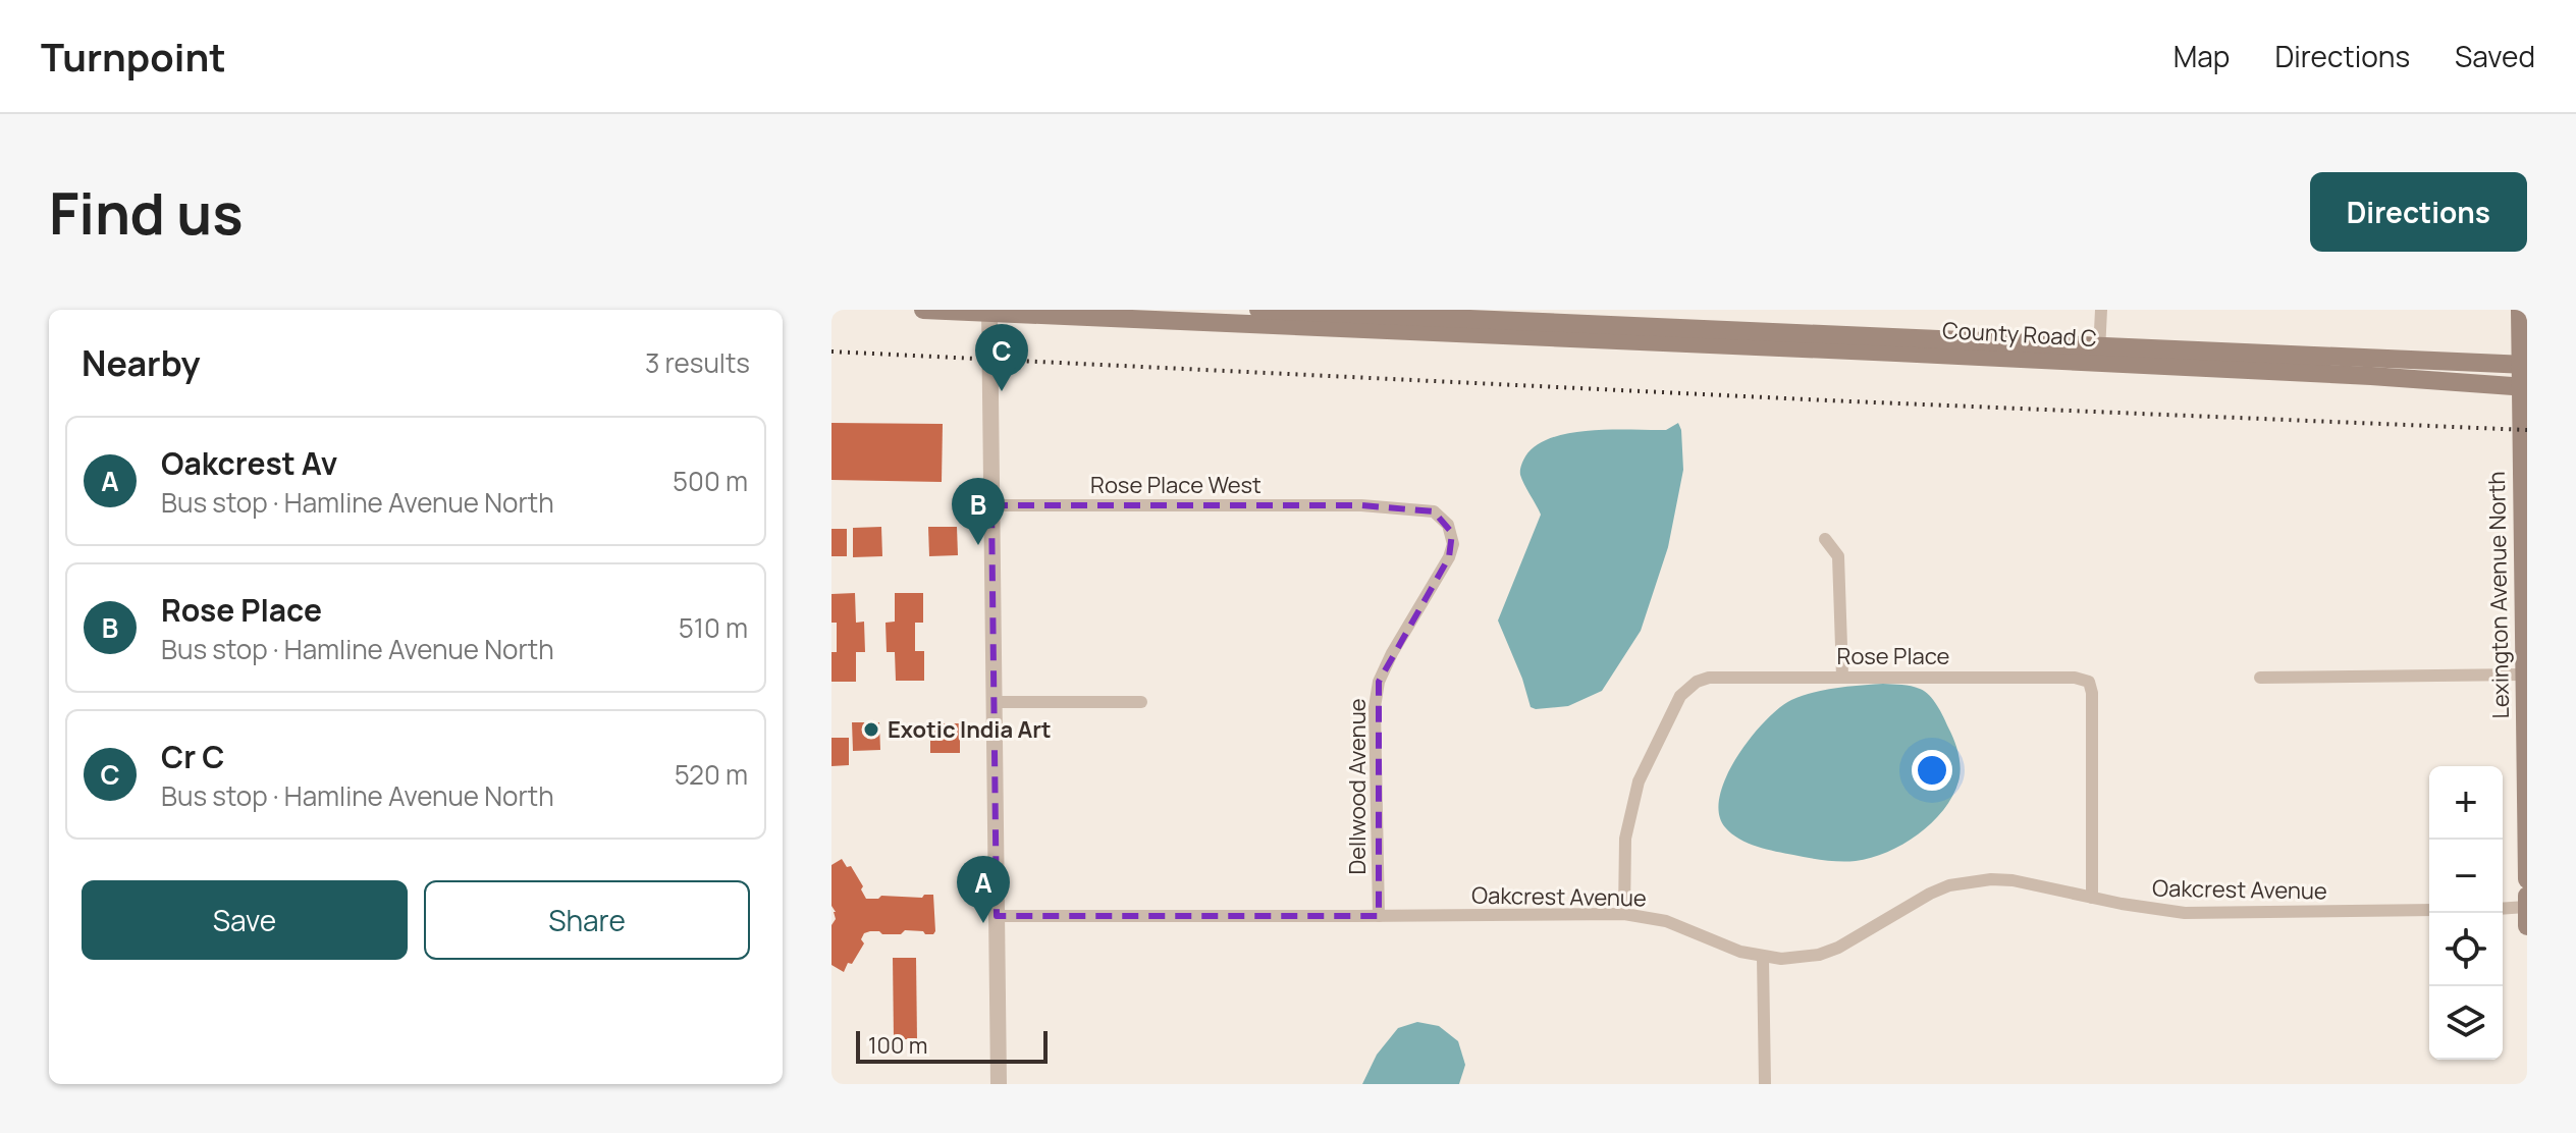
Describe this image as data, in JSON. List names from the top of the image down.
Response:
{
  "streets": {
    "main road": ["County Road C", "Lexington Avenue North"],
    "street": [
      "Rose Place West",
      "Rose Place",
      "Dellwood Avenue",
      "Oakcrest Avenue"
    ]
  },
  "crossings": [
    ["County Road C", "Lexington Avenue North"],
    ["Rose Place West", "Dellwood Avenue"],
    ["Rose Place", "Oakcrest Avenue"],
    ["Dellwood Avenue", "Oakcrest Avenue"]
  ],
  "places": ["Exotic India Art"],
  "scale_bar": "100 m",
  "page": {
    "header": "Turnpoint",
    "nav": ["Map", "Directions", "Saved"],
    "buttons": [
      "Directions",
      ["Save", "Share"]
    ],
    "title": "Find us",
    "heading": ["Nearby", "3 results"],
    "pins": ["C", "B", "A"],
    "list": [
      {
        "mark": "A",
        "name": "Oakcrest Av",
        "note": "Bus stop · Hamline Avenue North",
        "value": "500 m"
      },
      {
        "mark": "B",
        "name": "Rose Place",
        "note": "Bus stop · Hamline Avenue North",
        "value": "510 m"
      },
      {
        "mark": "C",
        "name": "Cr C",
        "note": "Bus stop · Hamline Avenue North",
        "value": "520 m"
      }
    ],
    "map_buttons": ["+", "−"],
    "scale": "100 m"
  }
}
